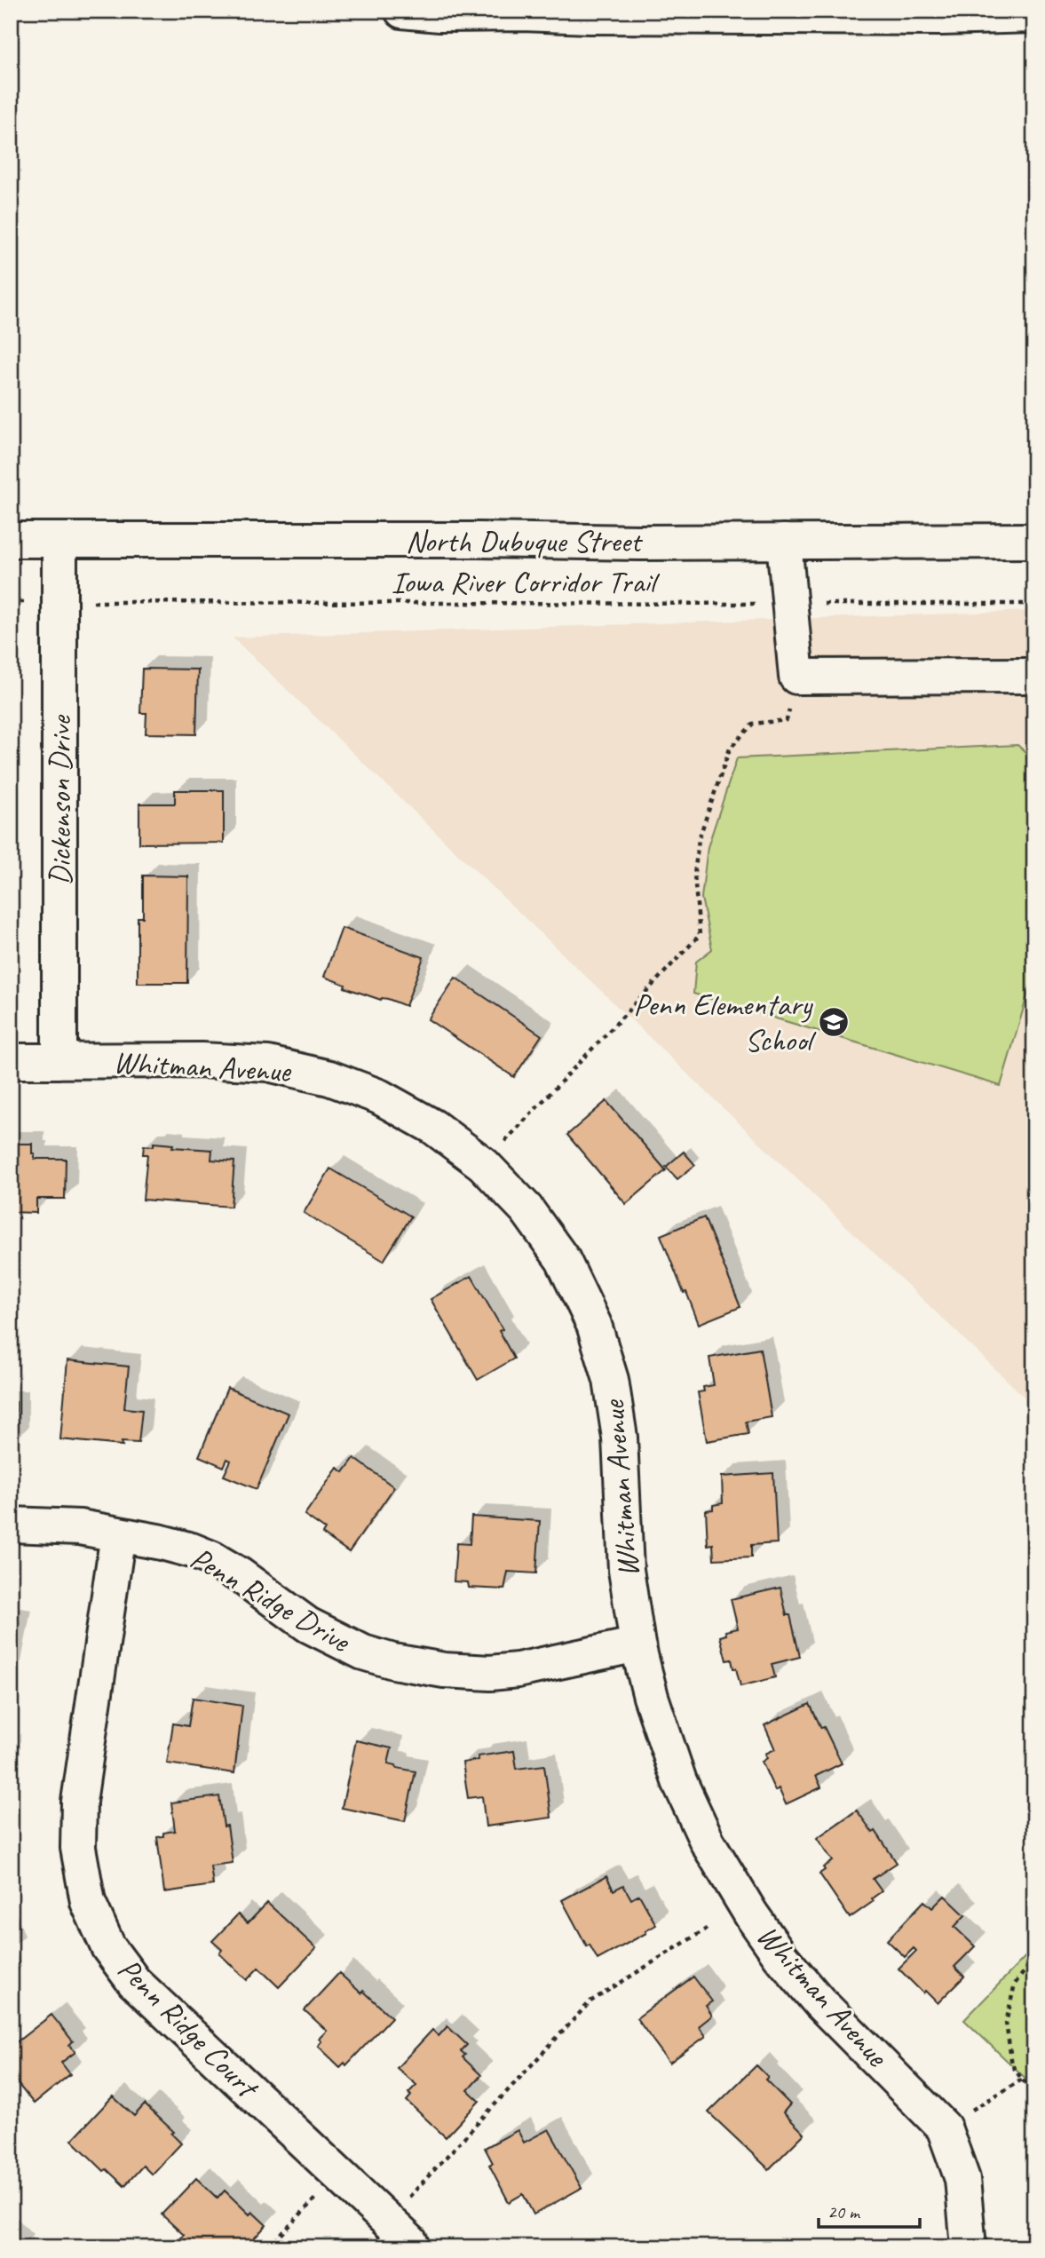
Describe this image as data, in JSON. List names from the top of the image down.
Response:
{
  "streets": {
    "street": [
      "North Dubuque Street",
      "Dickenson Drive",
      "Whitman Avenue",
      "Penn Ridge Drive",
      "Penn Ridge Court"
    ],
    "path": ["Iowa River Corridor Trail"]
  },
  "crossings": [
    ["North Dubuque Street", "Dickenson Drive"],
    ["Iowa River Corridor Trail", "Dickenson Drive"],
    ["Dickenson Drive", "Whitman Avenue"],
    ["Whitman Avenue", "Penn Ridge Drive"],
    ["Penn Ridge Drive", "Penn Ridge Court"]
  ],
  "places": {
    "school or university": ["Penn Elementary School"]
  },
  "scale_bar": "20 m"
}
